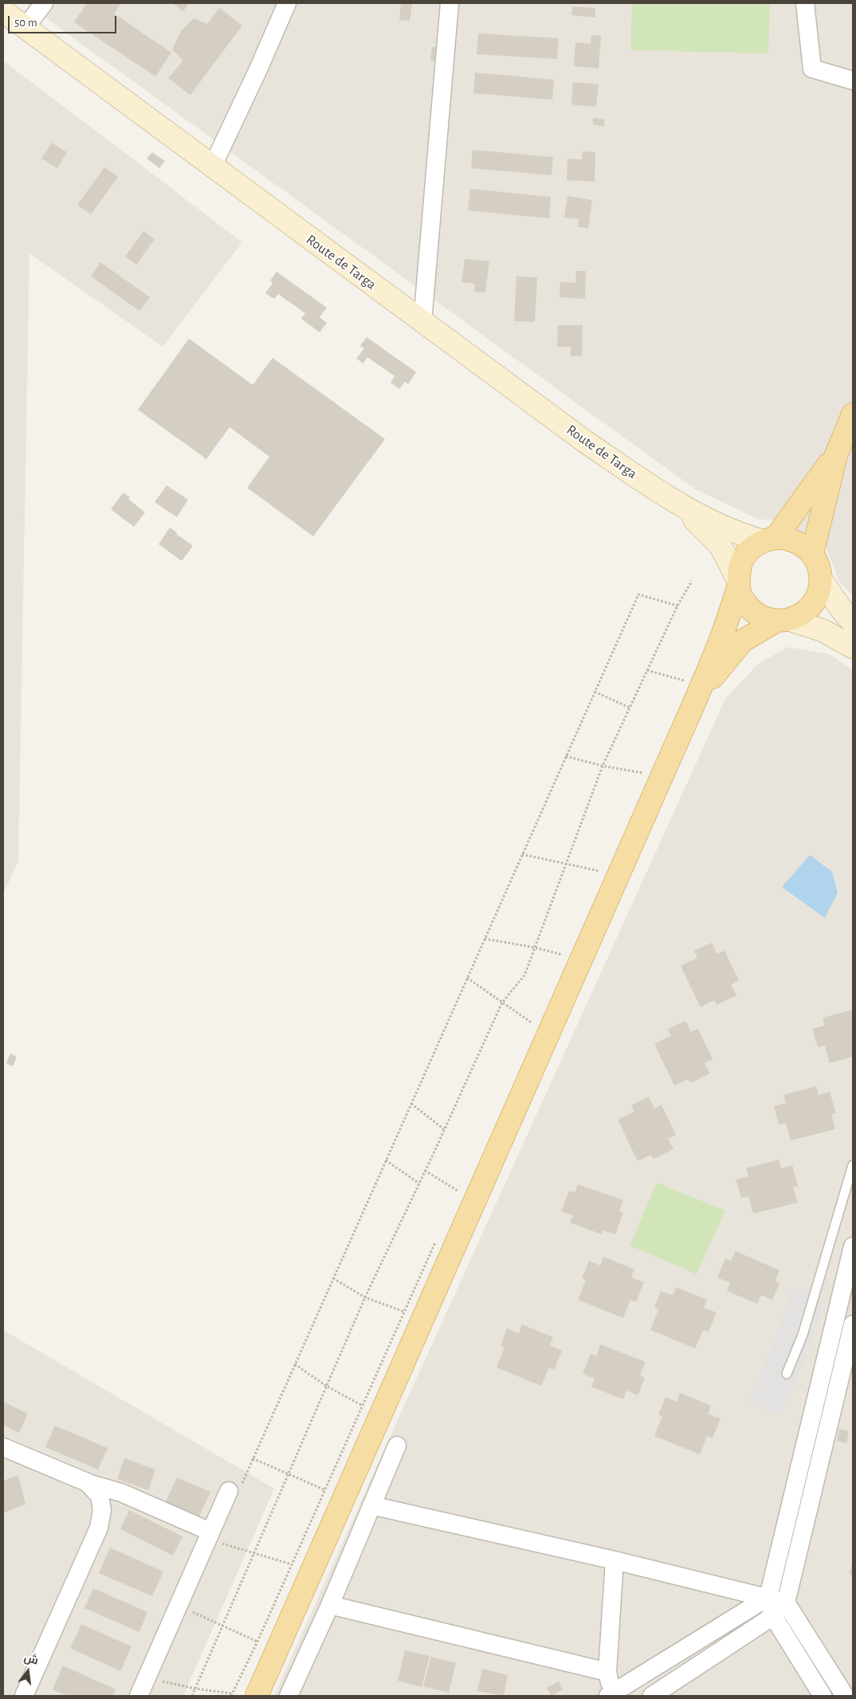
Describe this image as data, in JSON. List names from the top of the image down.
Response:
{
  "streets": {
    "main road": ["Route de Targa"]
  },
  "scale_bar": "50 m",
  "north": "top"
}
